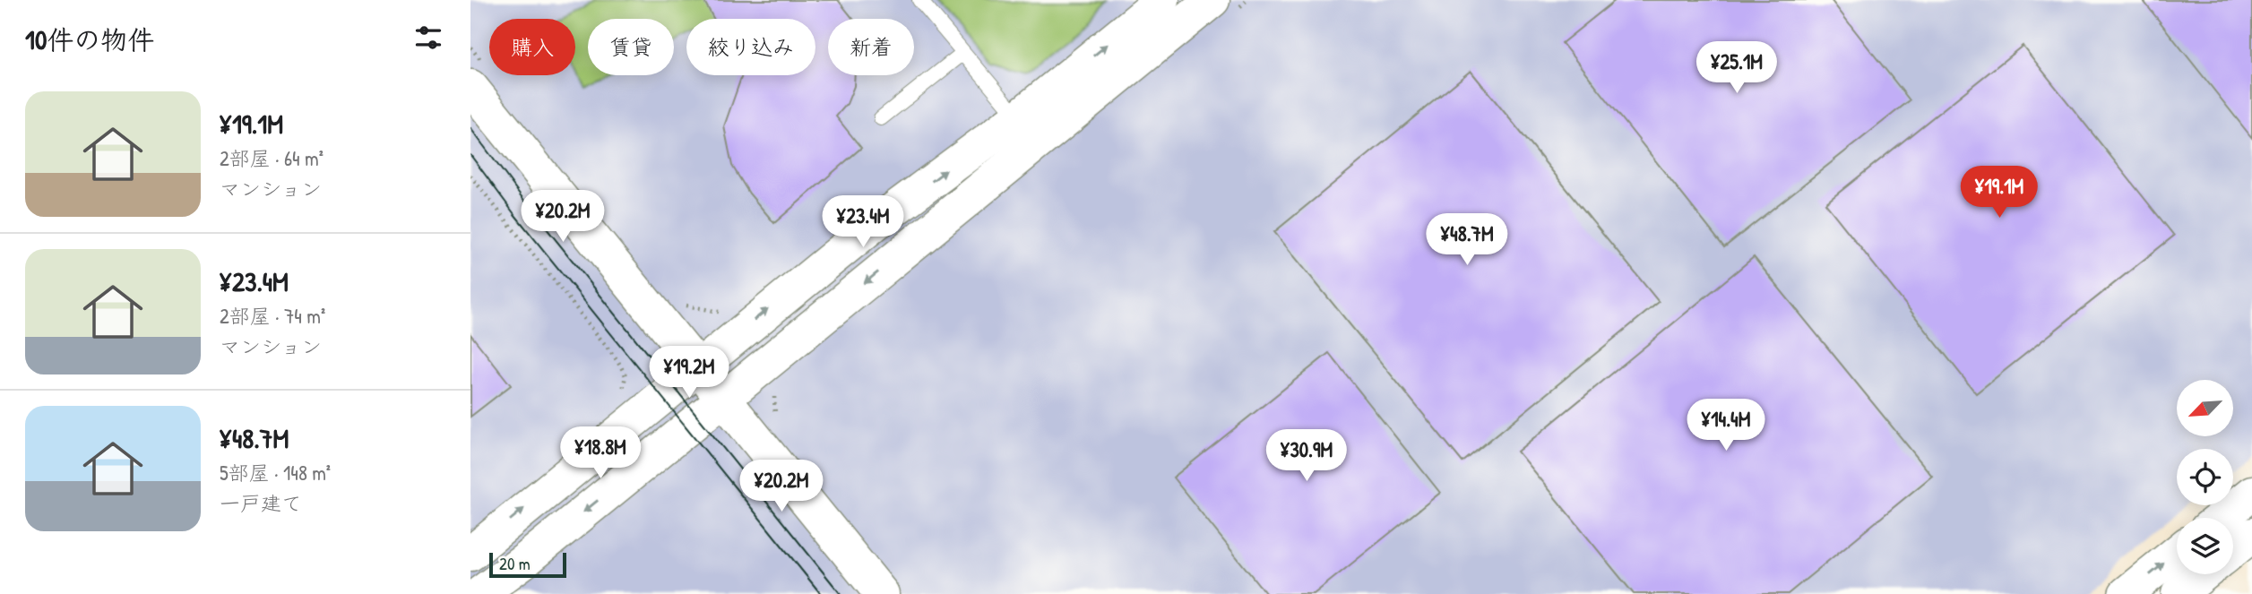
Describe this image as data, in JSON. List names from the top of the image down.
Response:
{
  "scale_bar": "20 m",
  "north": "bottom left",
  "page": {
    "heading": "10件の物件",
    "chip": [
      "購入",
      "賃貸",
      "絞り込み",
      "新着"
    ],
    "price": [
      "¥25.1M",
      "¥19.1M",
      "¥20.2M",
      "¥23.4M",
      "¥48.7M",
      "¥19.2M",
      "¥14.4M",
      "¥18.8M",
      "¥30.9M",
      "¥20.2M"
    ],
    "list": [
      {
        "name": "¥19.1M",
        "note": "2部屋 · 64 m² · マンション"
      },
      {
        "name": "¥23.4M",
        "note": "2部屋 · 74 m² · マンション"
      },
      {
        "name": "¥48.7M",
        "note": "5部屋 · 148 m² · 一戸建て"
      }
    ],
    "scale": "20 m"
  }
}
